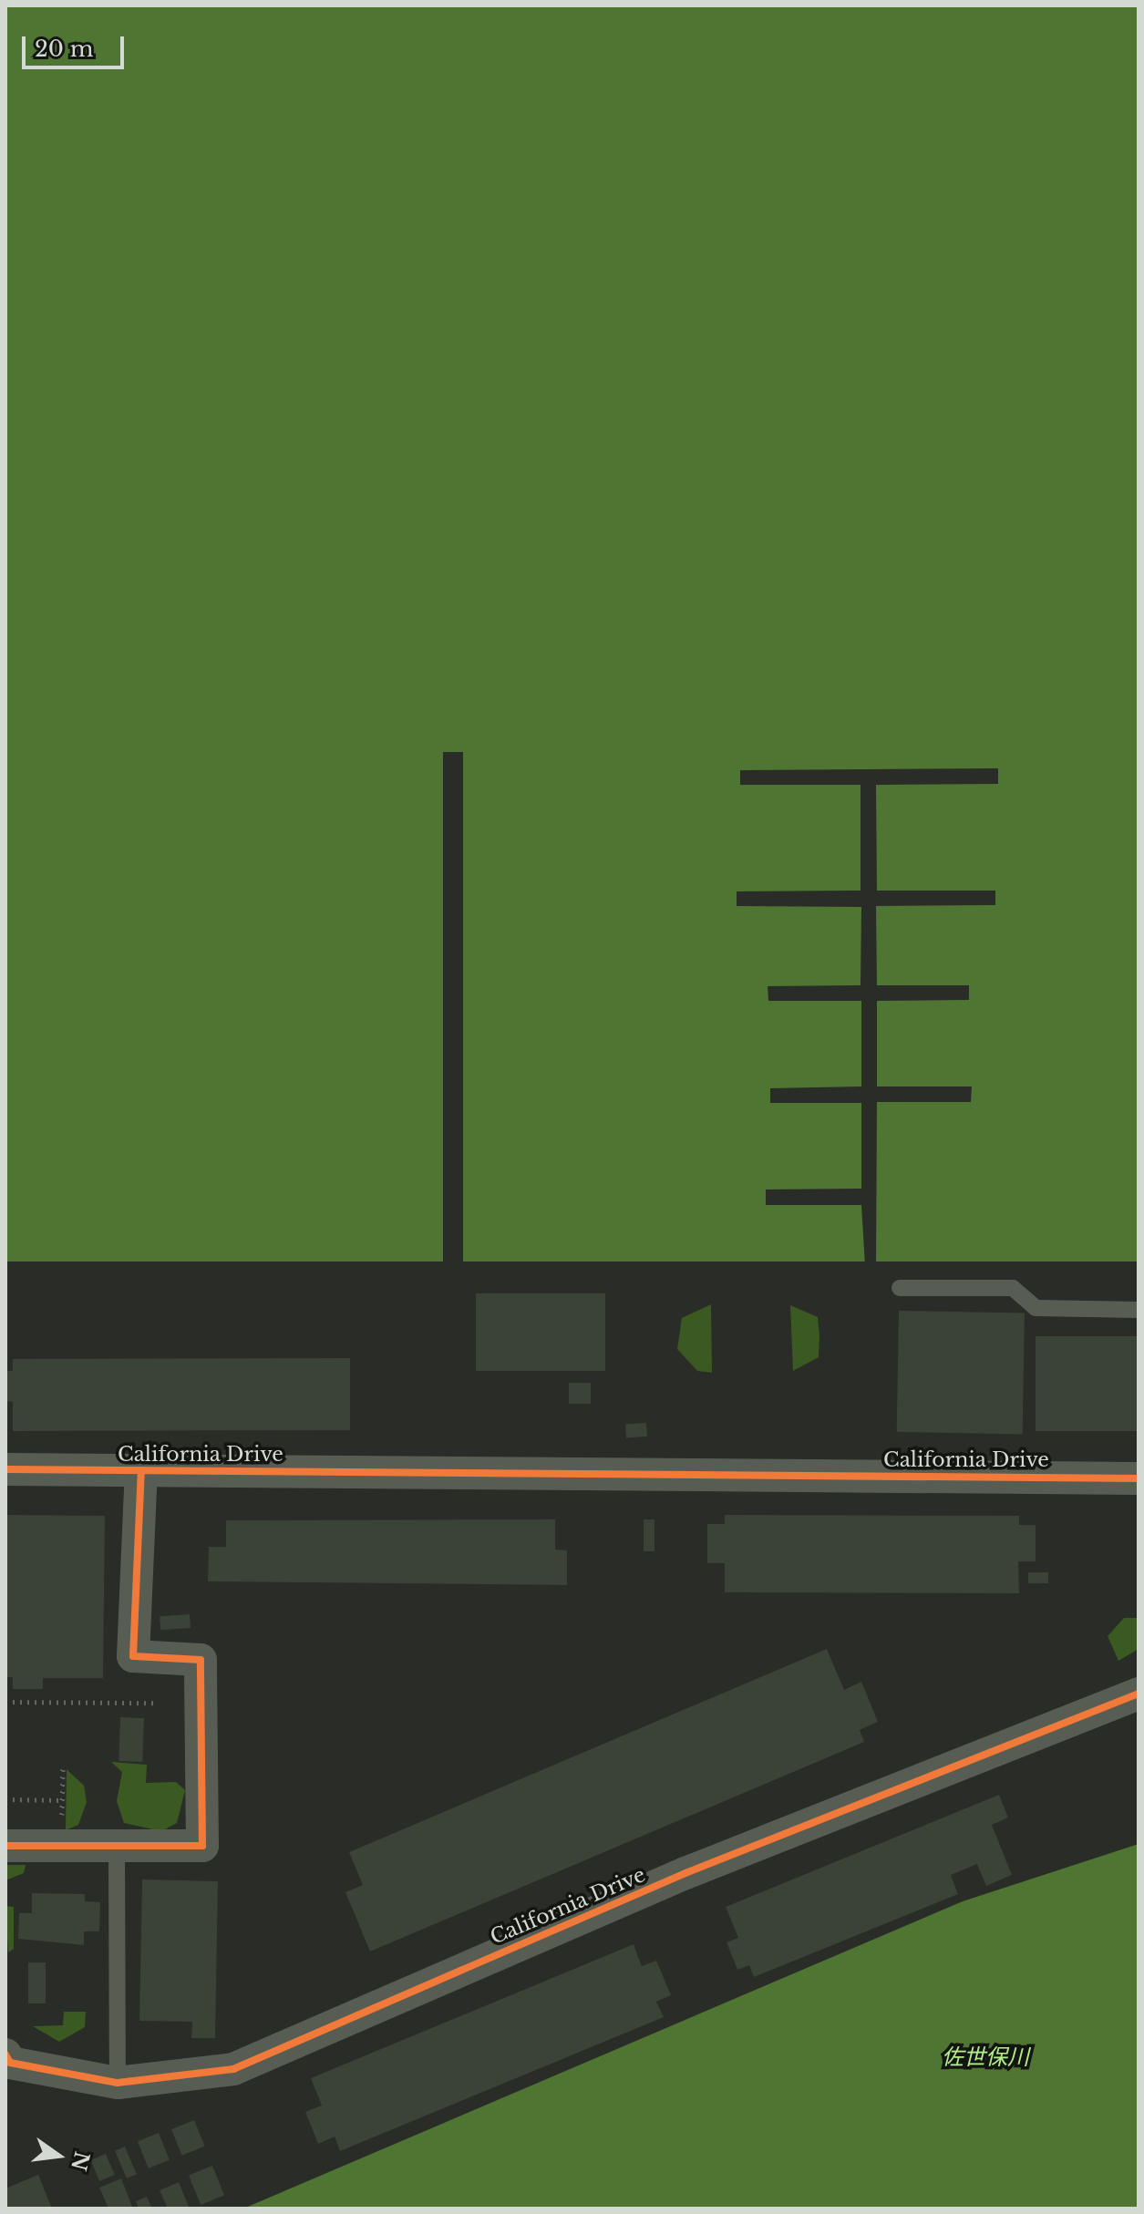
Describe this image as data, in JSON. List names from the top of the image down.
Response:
{
  "streets": {
    "street": ["California Drive"]
  },
  "water": ["佐世保川"],
  "scale_bar": "20 m",
  "north": "right"
}
